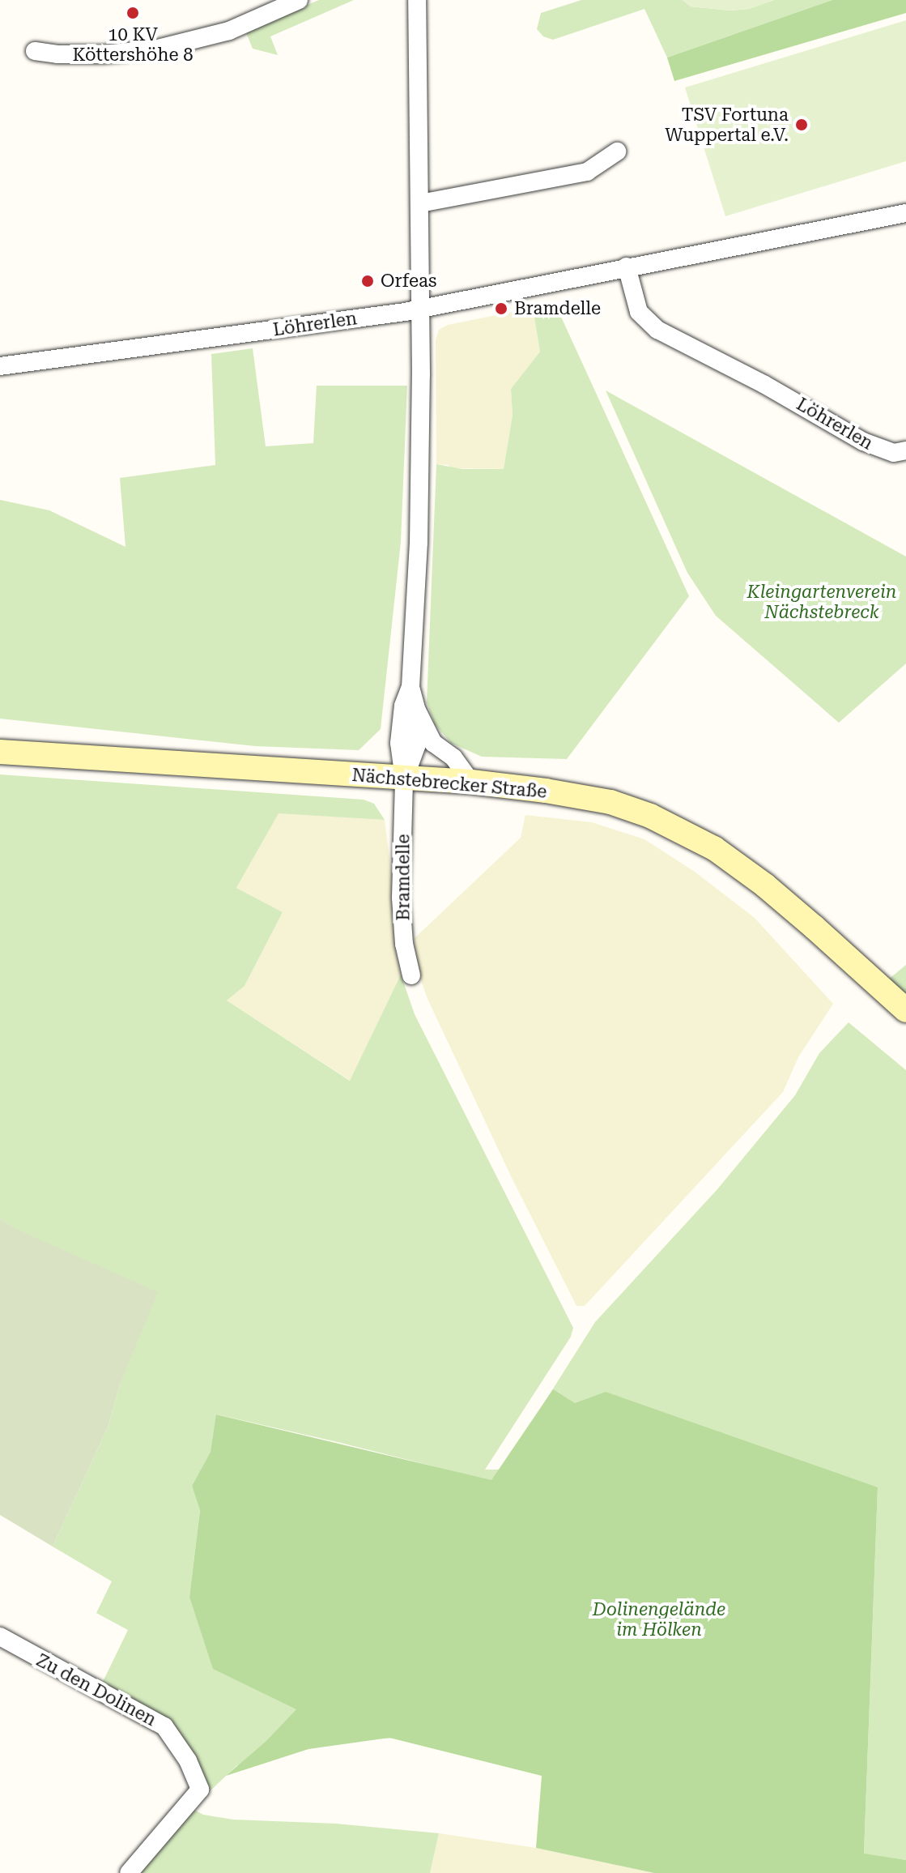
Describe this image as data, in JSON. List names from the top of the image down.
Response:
{
  "streets": {
    "main road": ["Nächstebrecker Straße"],
    "street": ["Löhrerlen", "Bramdelle", "Zu den Dolinen"]
  },
  "crossings": [
    ["Löhrerlen", "Bramdelle"],
    ["Nächstebrecker Straße", "Bramdelle"]
  ],
  "parks": ["Kleingartenverein Nächstebreck", "Dolinengelände im Hölken"],
  "places": [
    "10 KV Köttershöhe 8",
    "TSV Fortuna Wuppertal e.V.",
    "Orfeas",
    "Bramdelle"
  ]
}
